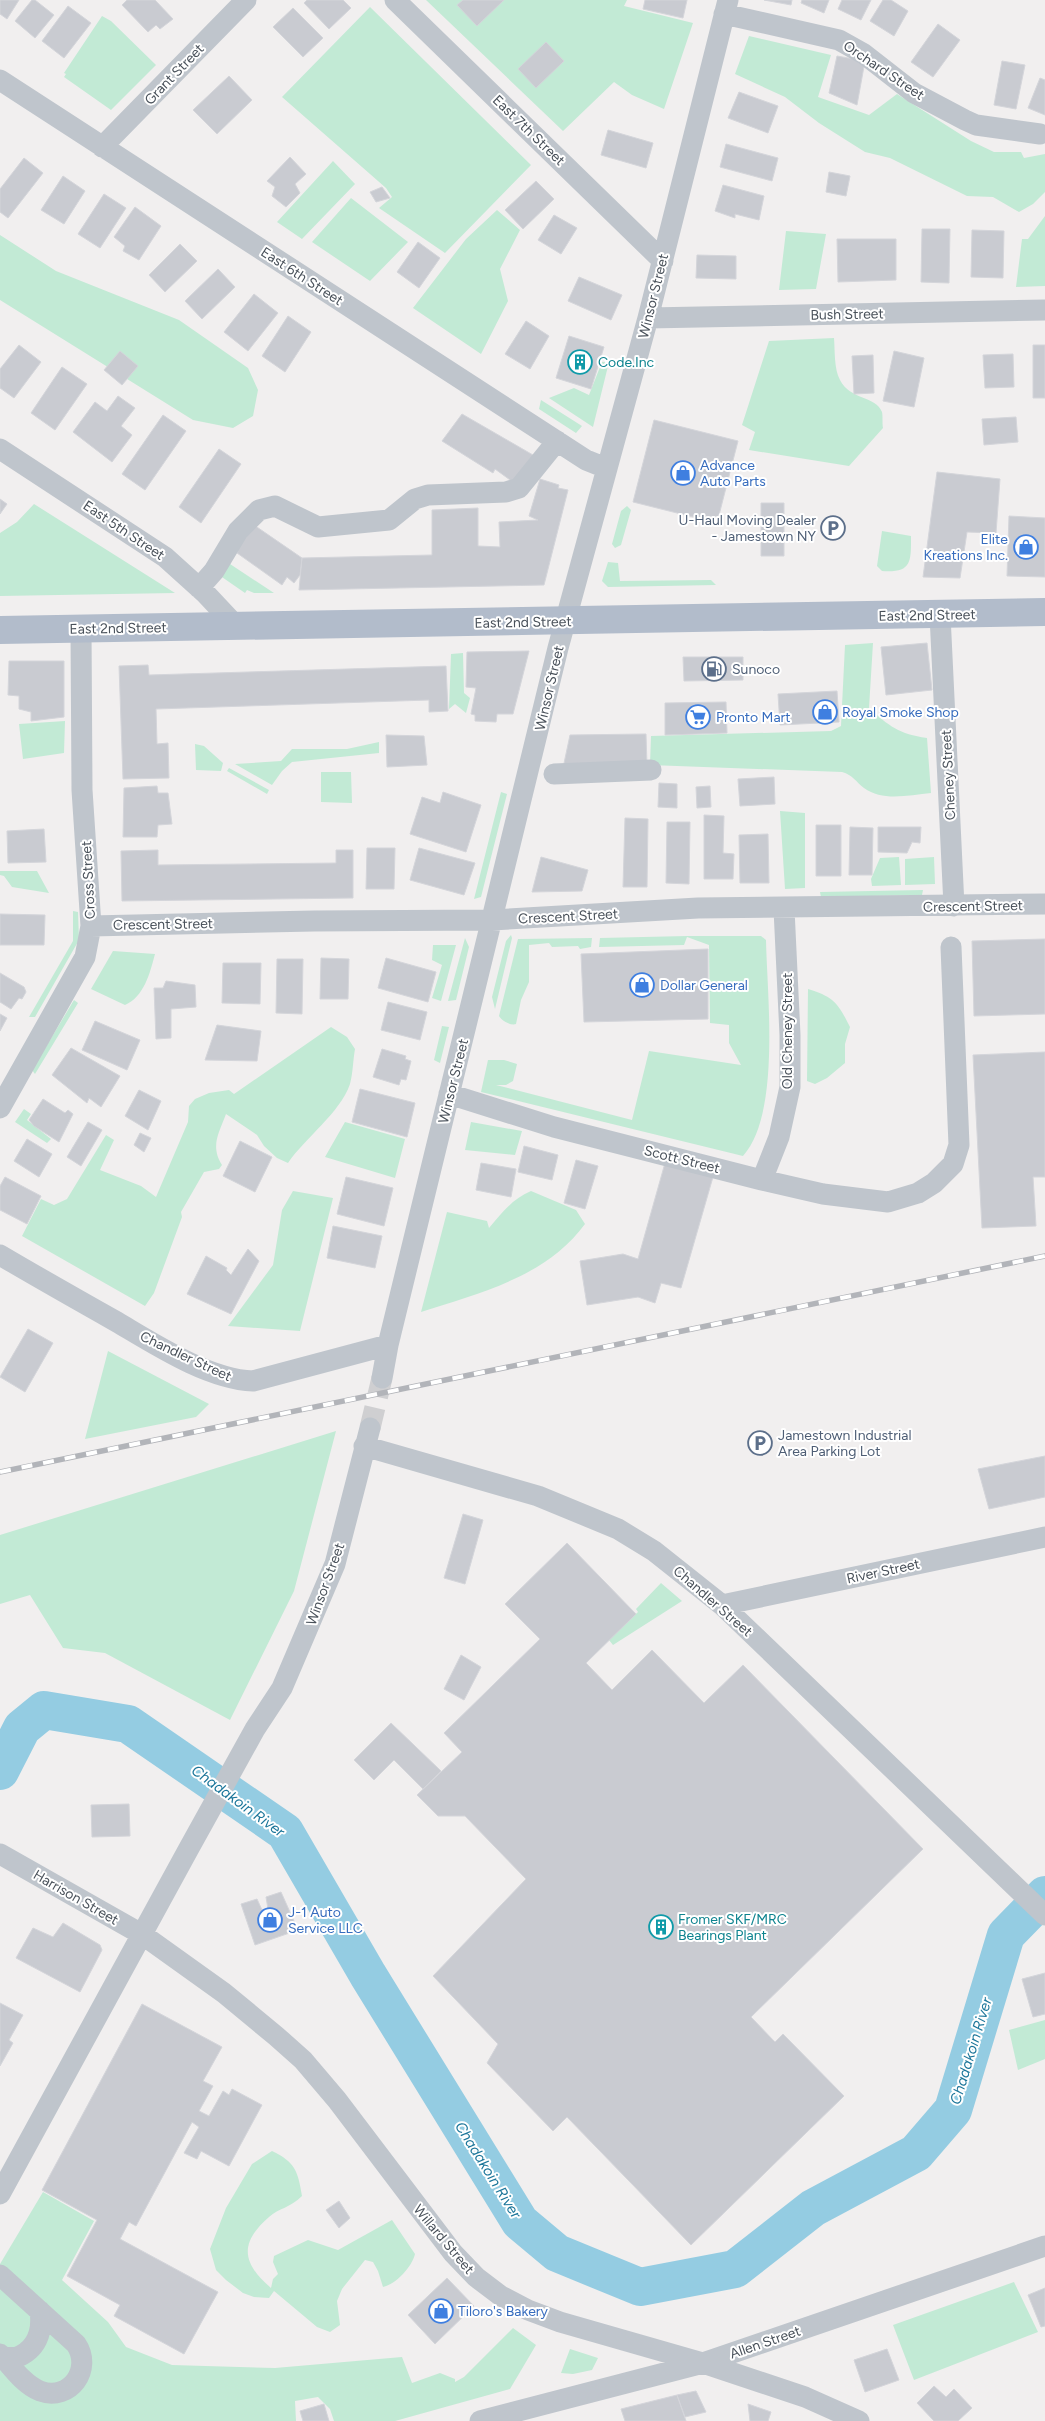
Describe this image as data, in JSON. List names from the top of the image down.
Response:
{
  "streets": {
    "main road": ["East 2nd Street"],
    "street": [
      "Orchard Street",
      "Grant Street",
      "East 7th Street",
      "East 6th Street",
      "Winsor Street",
      "Bush Street",
      "East 5th Street",
      "Cheney Street",
      "Cross Street",
      "Crescent Street",
      "Old Cheney Street",
      "Scott Street",
      "Chandler Street",
      "River Street",
      "Harrison Street",
      "Willard Street",
      "Allen Street"
    ]
  },
  "crossings": [
    ["Orchard Street", "Winsor Street"],
    ["Grant Street", "East 6th Street"],
    ["East 7th Street", "Winsor Street"],
    ["East 6th Street", "Winsor Street"],
    ["Winsor Street", "Bush Street"],
    ["Winsor Street", "East 2nd Street"],
    ["Winsor Street", "Crescent Street"],
    ["Winsor Street", "Scott Street"],
    ["Winsor Street", "Chandler Street"],
    ["Winsor Street", "Harrison Street"],
    ["Winsor Street", "Willard Street"],
    ["East 5th Street", "East 2nd Street"],
    ["East 2nd Street", "Cheney Street"],
    ["East 2nd Street", "Cross Street"],
    ["Cheney Street", "Crescent Street"],
    ["Cross Street", "Crescent Street"],
    ["Crescent Street", "Old Cheney Street"],
    ["Old Cheney Street", "Scott Street"],
    ["Chandler Street", "River Street"],
    ["Harrison Street", "Willard Street"],
    ["Willard Street", "Allen Street"]
  ],
  "water": ["Chadakoin River"],
  "places": {
    "building": ["Code.Inc", "Fromer SKF/MRC Bearings Plant"],
    "shop": [
      "Advance Auto Parts",
      "Elite Kreations Inc.",
      "Royal Smoke Shop",
      "Dollar General",
      "J-1 Auto Service LLC",
      "Tiloro's Bakery"
    ],
    "parking": ["U-Haul Moving Dealer - Jamestown NY", "Jamestown Industrial Area Parking Lot"],
    "fuel station": ["Sunoco"],
    "supermarket": ["Pronto Mart"]
  }
}
